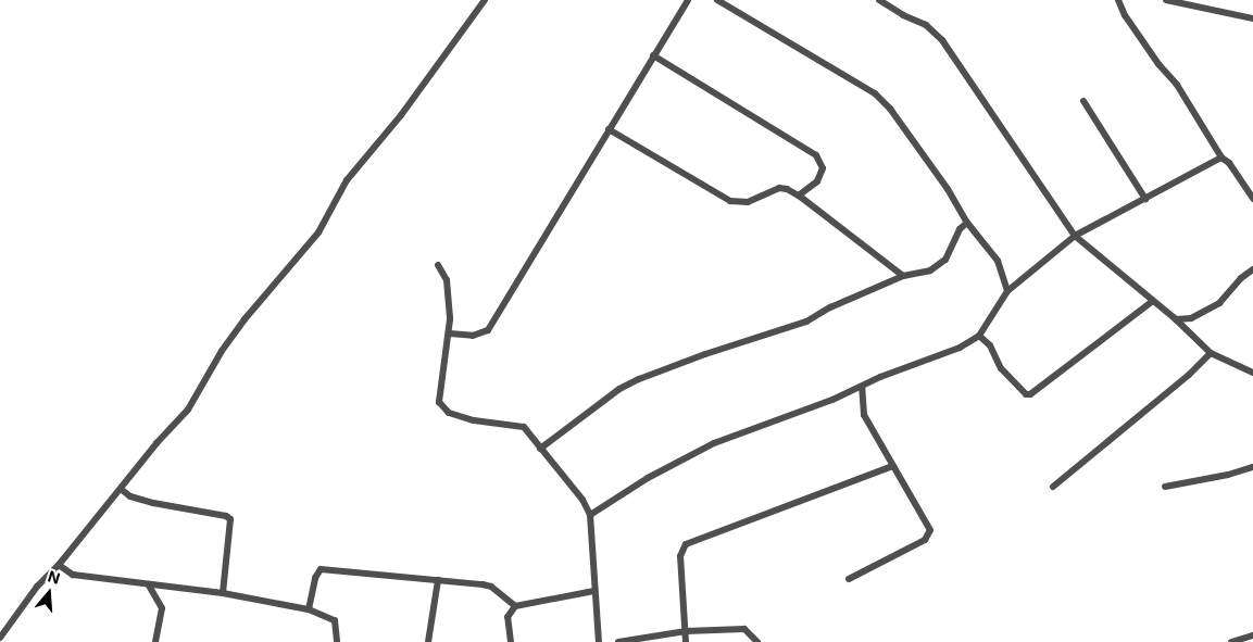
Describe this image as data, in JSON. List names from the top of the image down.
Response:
{
  "north": "top"
}
